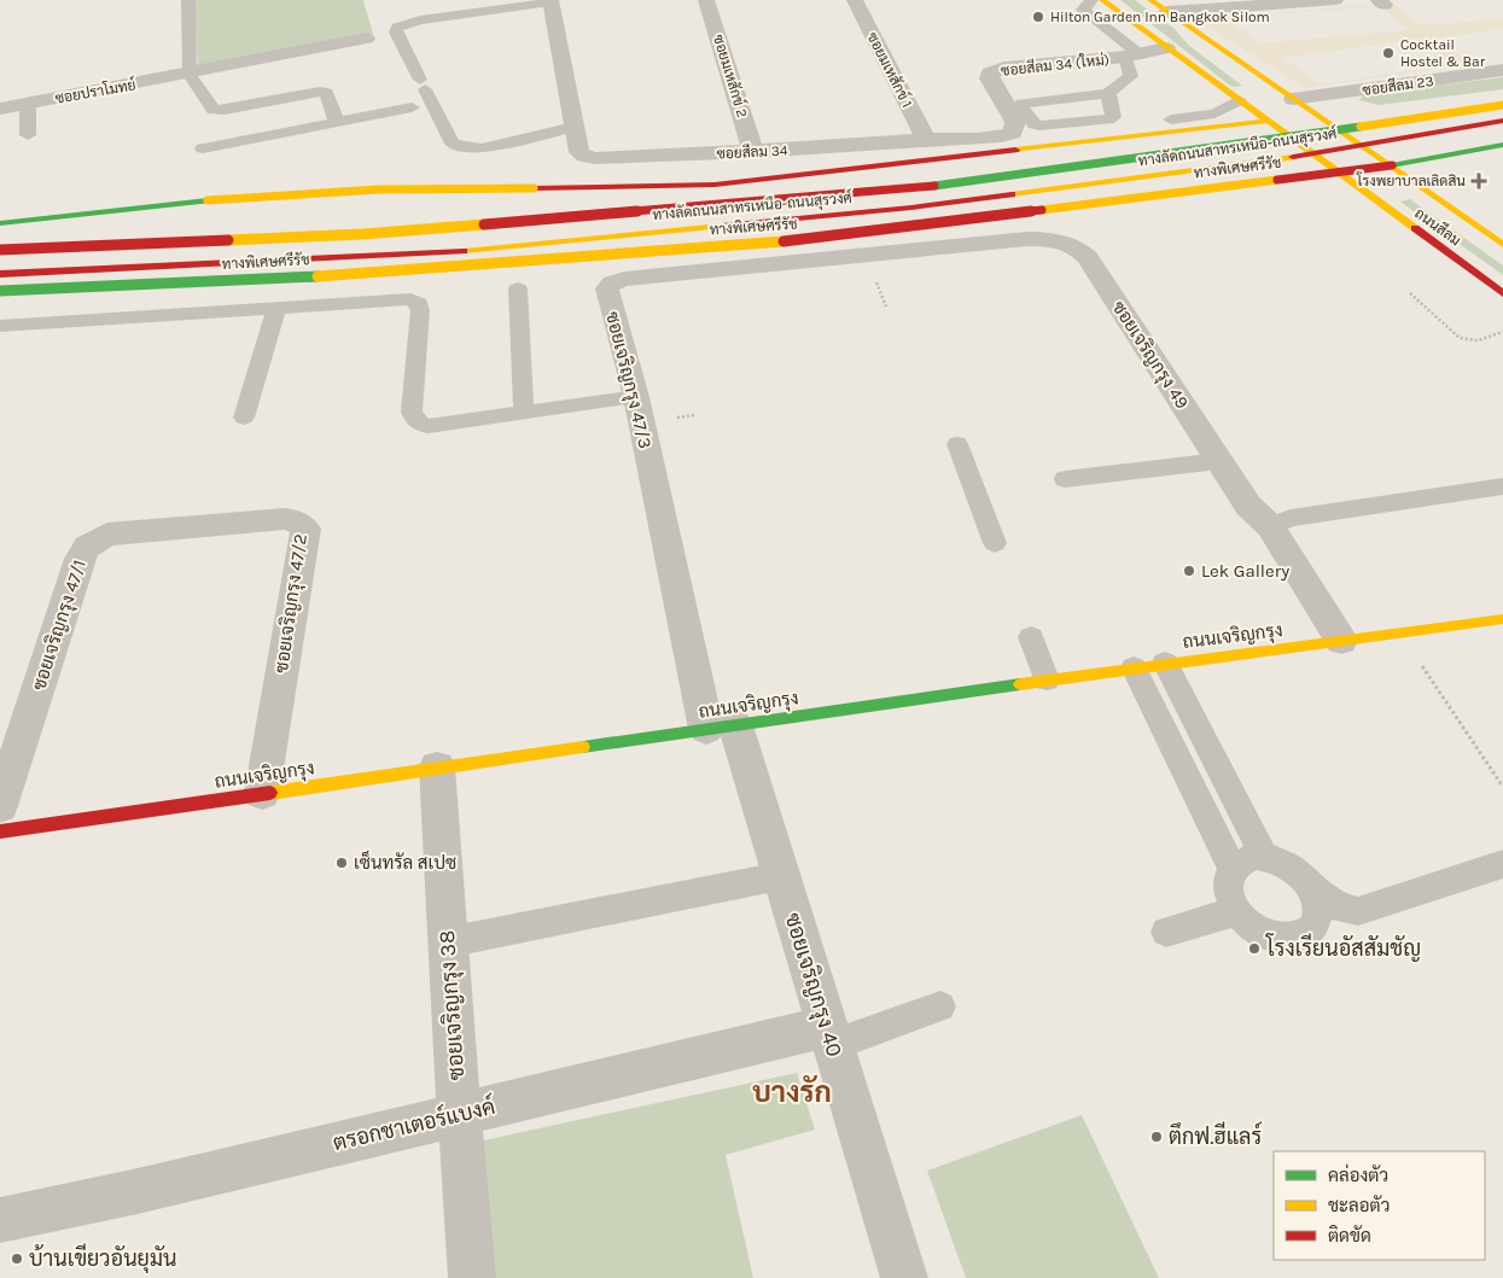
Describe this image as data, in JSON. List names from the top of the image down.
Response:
{
  "streets": {
    "main road": [
      "ทางลัดถนนสาทรเหนือ-ถนนสุรวงศ์",
      "ทางพิเศษศรีรัช",
      "ถนนสีลม",
      "ถนนเจริญกรุง"
    ],
    "street": [
      "ซอยสีลม 34 (ใหม่)",
      "ซอยมเหสักข์ 1",
      "ซอยมเหสักข์ 2",
      "ซอยสีลม 23",
      "ซอยปราโมทย์",
      "ซอยสีลม 34",
      "ซอยเจริญกรุง 49",
      "ซอยเจริญกรุง 47/3",
      "ซอยเจริญกรุง 47/2",
      "ซอยเจริญกรุง 47/1",
      "ซอยเจริญกรุง 40",
      "ซอยเจริญกรุง 38",
      "ตรอกชาเตอร์แบงค์"
    ]
  },
  "crossings": [
    ["ซอยสีลม 34 (ใหม่)", "ซอยมเหสักข์ 1"],
    ["ซอยสีลม 34 (ใหม่)", "ซอยสีลม 34"],
    ["ซอยสีลม 34 (ใหม่)", "ถนนสีลม"],
    ["ซอยมเหสักข์ 1", "ซอยสีลม 34"],
    ["ซอยมเหสักข์ 2", "ซอยสีลม 34"],
    ["ทางลัดถนนสาทรเหนือ-ถนนสุรวงศ์", "ถนนสีลม"],
    ["ซอยเจริญกรุง 49", "ซอยเจริญกรุง 47/3"],
    ["ซอยเจริญกรุง 49", "ถนนเจริญกรุง"],
    ["ซอยเจริญกรุง 47/3", "ถนนเจริญกรุง"],
    ["ซอยเจริญกรุง 47/3", "ซอยเจริญกรุง 40"],
    ["ซอยเจริญกรุง 47/2", "ซอยเจริญกรุง 47/1"],
    ["ซอยเจริญกรุง 47/2", "ถนนเจริญกรุง"],
    ["ถนนเจริญกรุง", "ซอยเจริญกรุง 40"],
    ["ถนนเจริญกรุง", "ซอยเจริญกรุง 38"],
    ["ซอยเจริญกรุง 40", "ตรอกชาเตอร์แบงค์"],
    ["ซอยเจริญกรุง 38", "ตรอกชาเตอร์แบงค์"]
  ],
  "districts": ["บางรัก"],
  "places": {
    "other": [
      "Hilton Garden Inn Bangkok Silom",
      "Cocktail Hostel & Bar",
      "Lek Gallery",
      "เซ็นทรัล สเปซ",
      "โรงเรียนอัสสัมชัญ",
      "ตึกฟ.ฮีแลร์",
      "บ้านเขียวอันยุมัน"
    ],
    "health": ["โรงพยาบาลเลิดสิน"]
  },
  "legend": ["คล่องตัว", "ชะลอตัว", "ติดขัด"]
}
